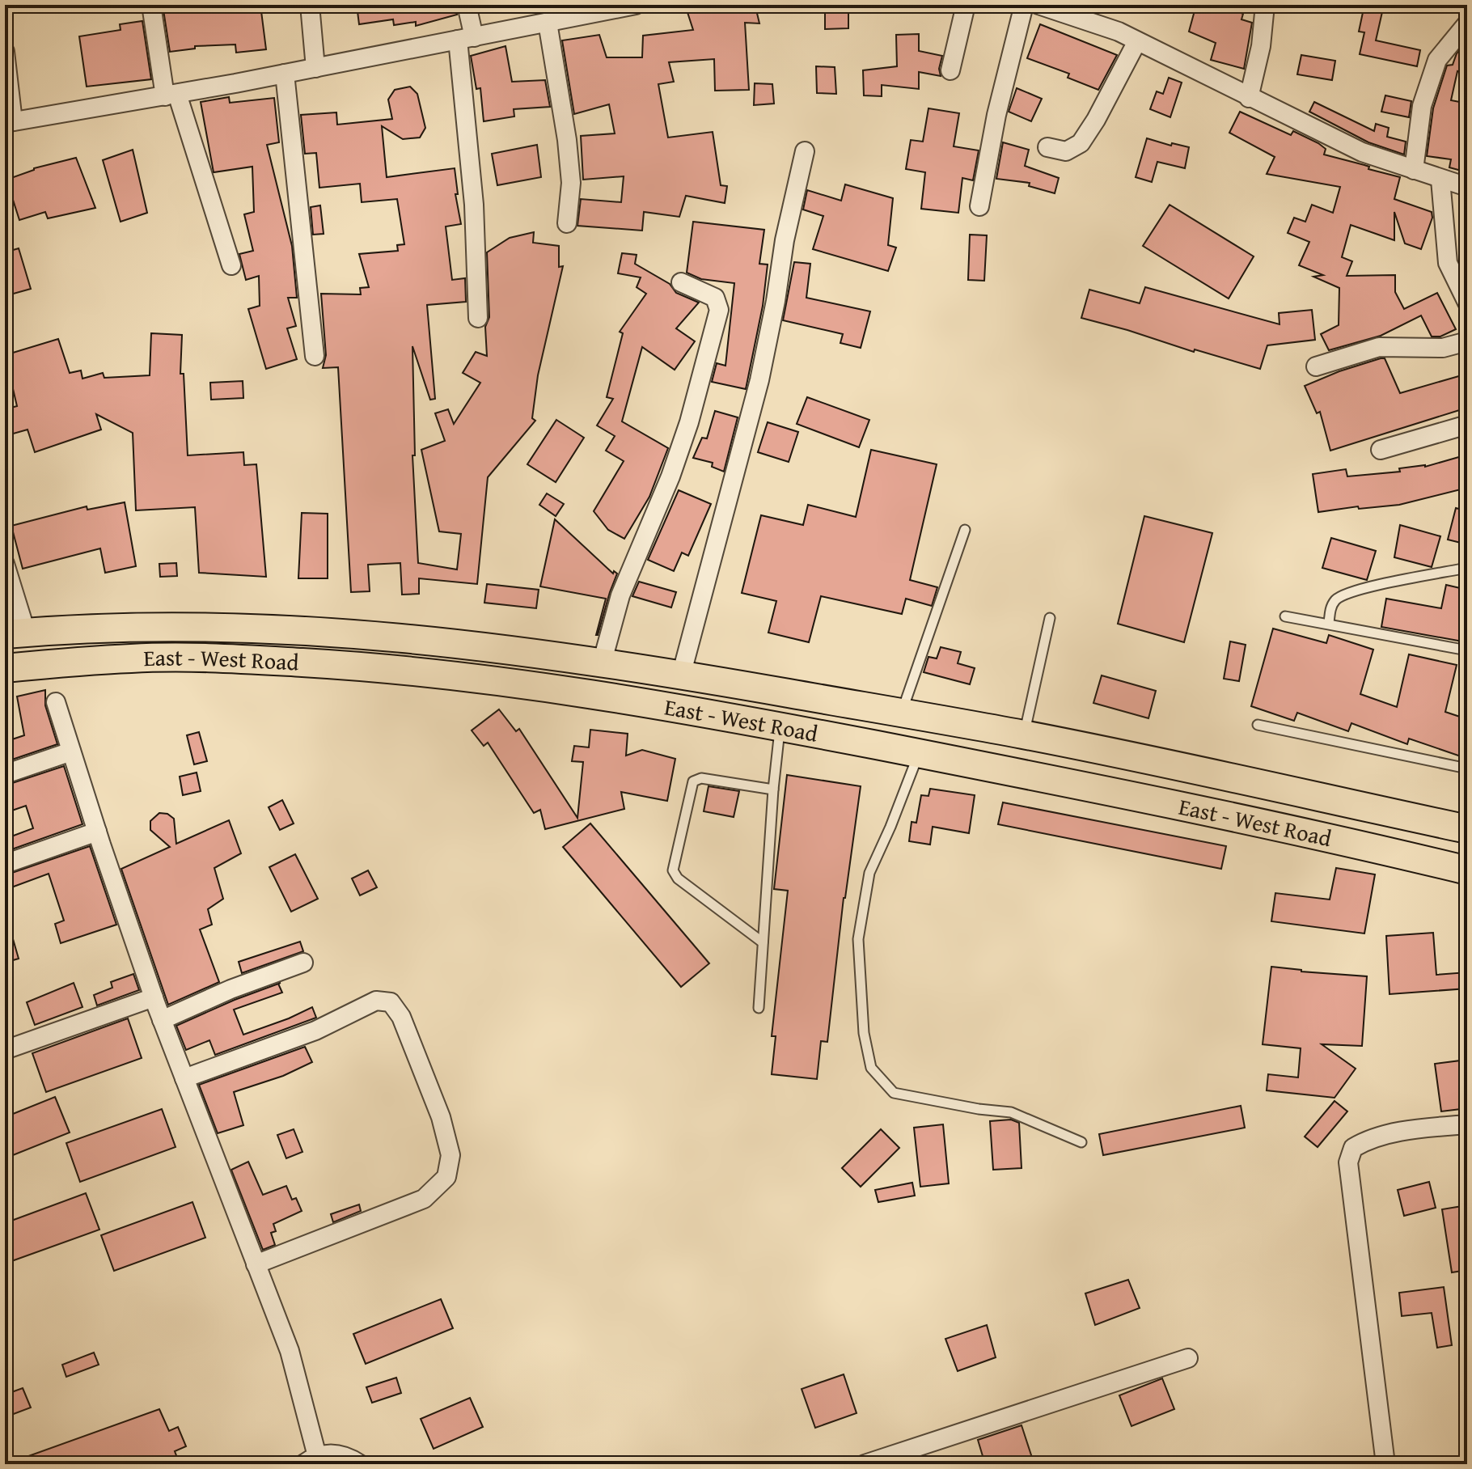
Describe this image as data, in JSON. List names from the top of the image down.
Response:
{
  "streets": {
    "main road": ["East - West Road"]
  }
}
